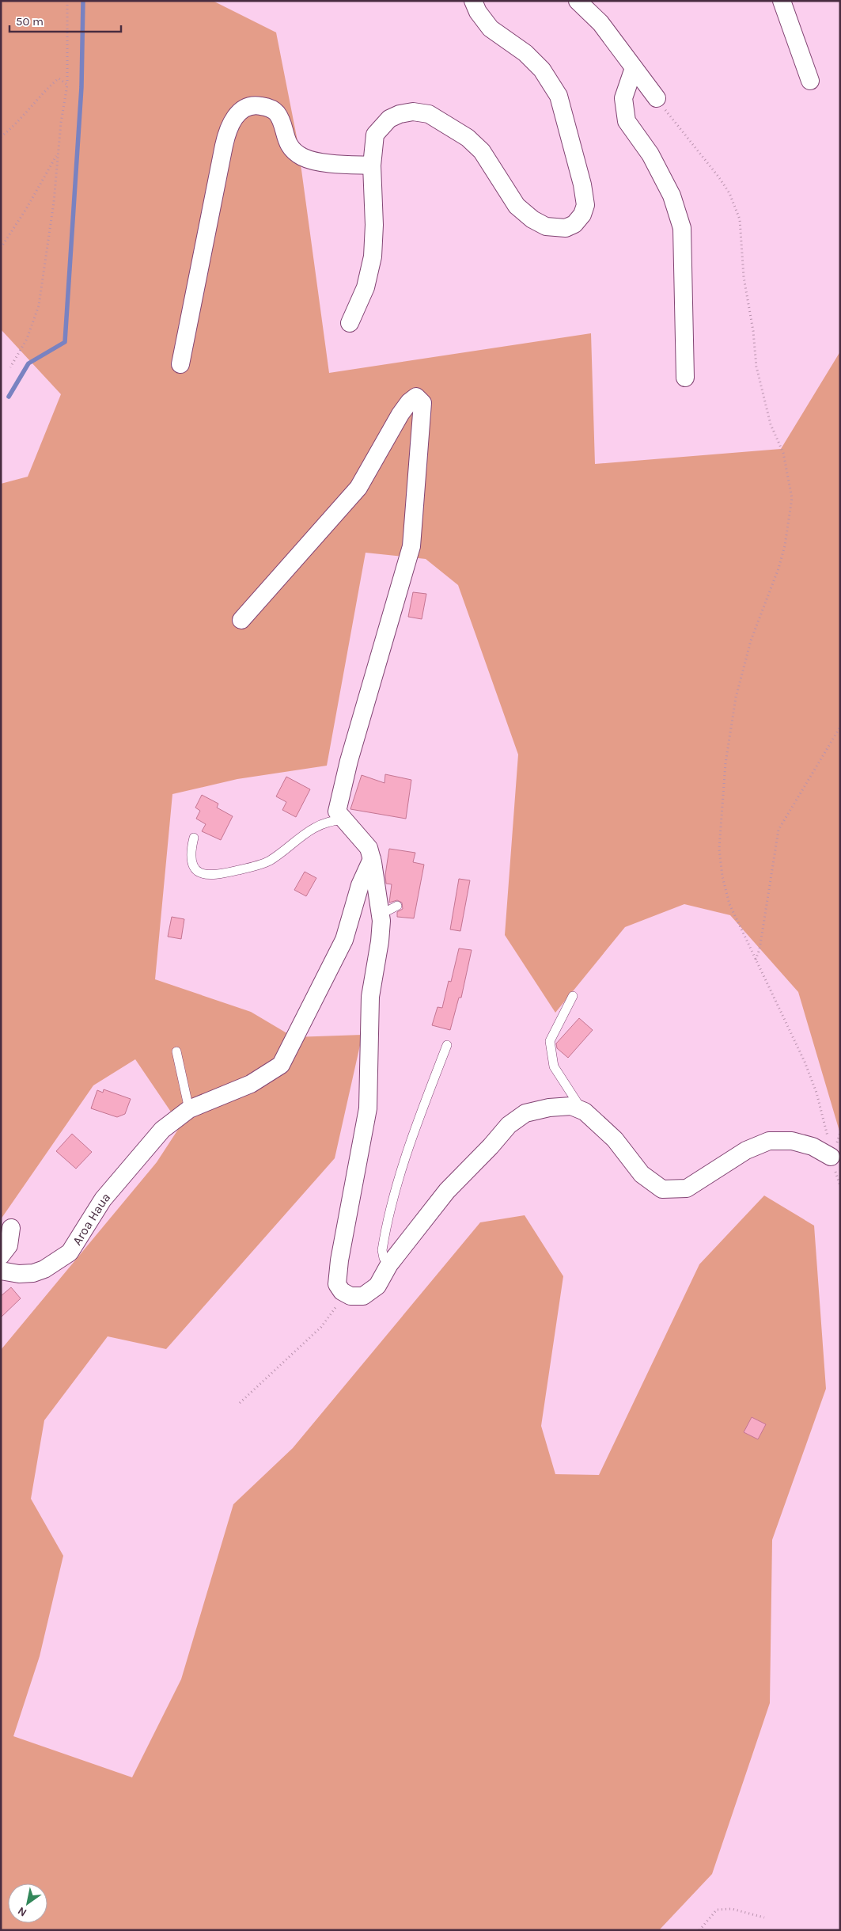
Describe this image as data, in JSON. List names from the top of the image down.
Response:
{
  "streets": {
    "street": ["Aroa Haua"]
  },
  "scale_bar": "50 m",
  "north": "bottom left"
}
